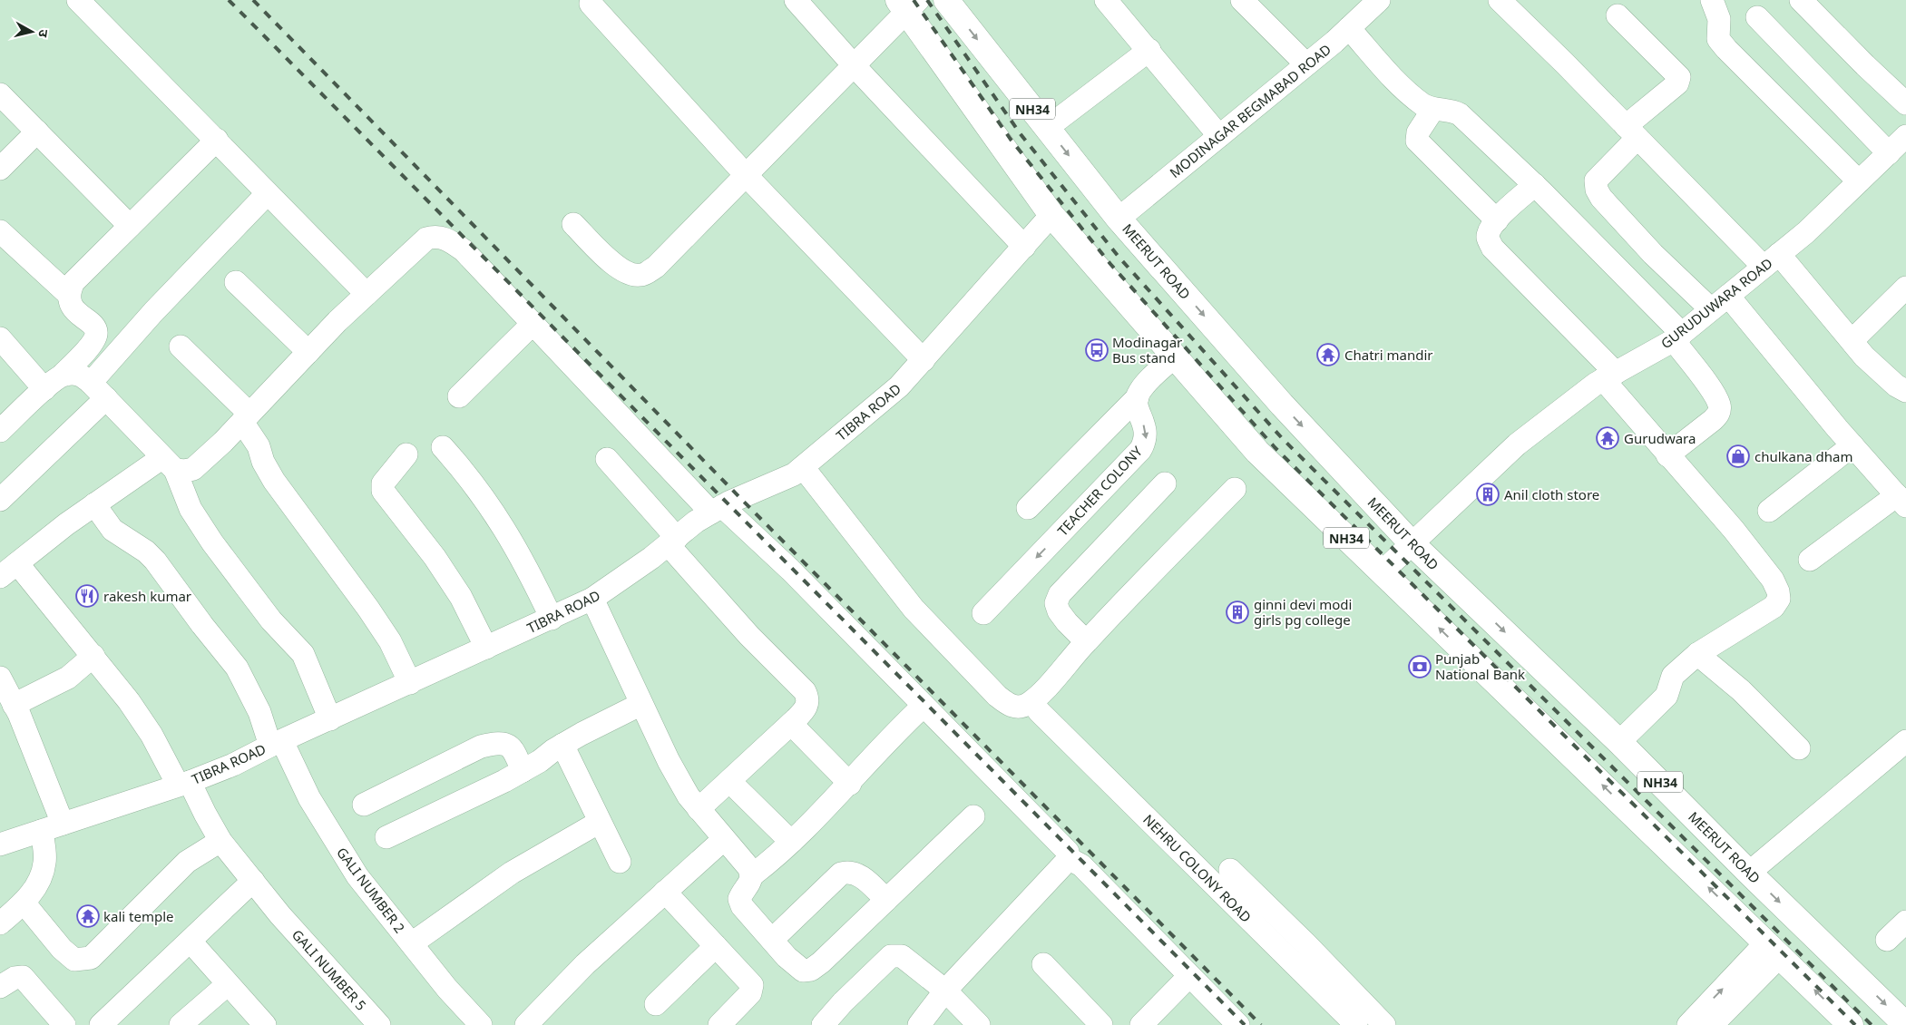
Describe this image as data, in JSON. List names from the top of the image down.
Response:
{
  "streets": {
    "highway": ["NH34", "MEERUT ROAD"],
    "street": [
      "MODINAGAR BEGMABAD ROAD",
      "GURUDUWARA ROAD",
      "TIBRA ROAD",
      "TEACHER COLONY",
      "NEHRU COLONY ROAD",
      "GALI NUMBER 2",
      "GALI NUMBER 5"
    ]
  },
  "crossings": [
    ["NH34", "GURUDUWARA ROAD"],
    ["NH34", "TIBRA ROAD"],
    ["MODINAGAR BEGMABAD ROAD", "MEERUT ROAD"],
    ["MEERUT ROAD", "GURUDUWARA ROAD"],
    ["TIBRA ROAD", "GALI NUMBER 2"],
    ["TIBRA ROAD", "GALI NUMBER 5"]
  ],
  "places": {
    "bus stop": ["Modinagar Bus stand"],
    "temple": ["Chatri mandir", "Gurudwara", "kali temple"],
    "shop": ["chulkana dham"],
    "building": ["Anil cloth store", "ginni devi modi girls pg college"],
    "restaurant": ["rakesh kumar"],
    "bank": ["Punjab National Bank"]
  },
  "north": "right"
}
